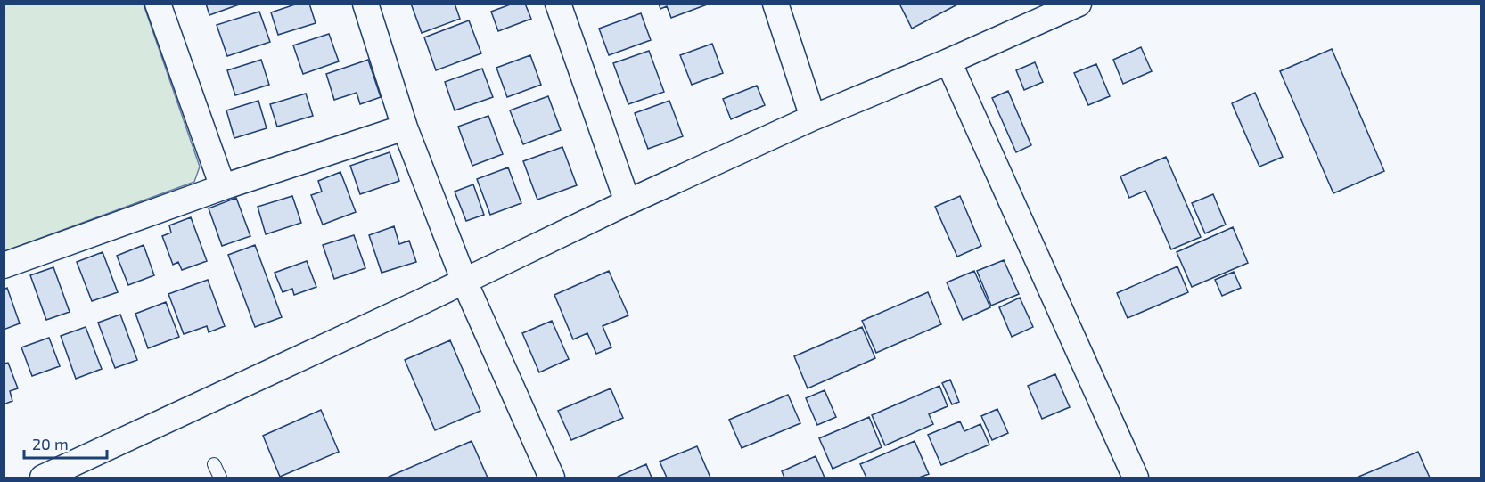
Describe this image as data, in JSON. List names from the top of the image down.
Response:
{
  "scale_bar": "20 m"
}
